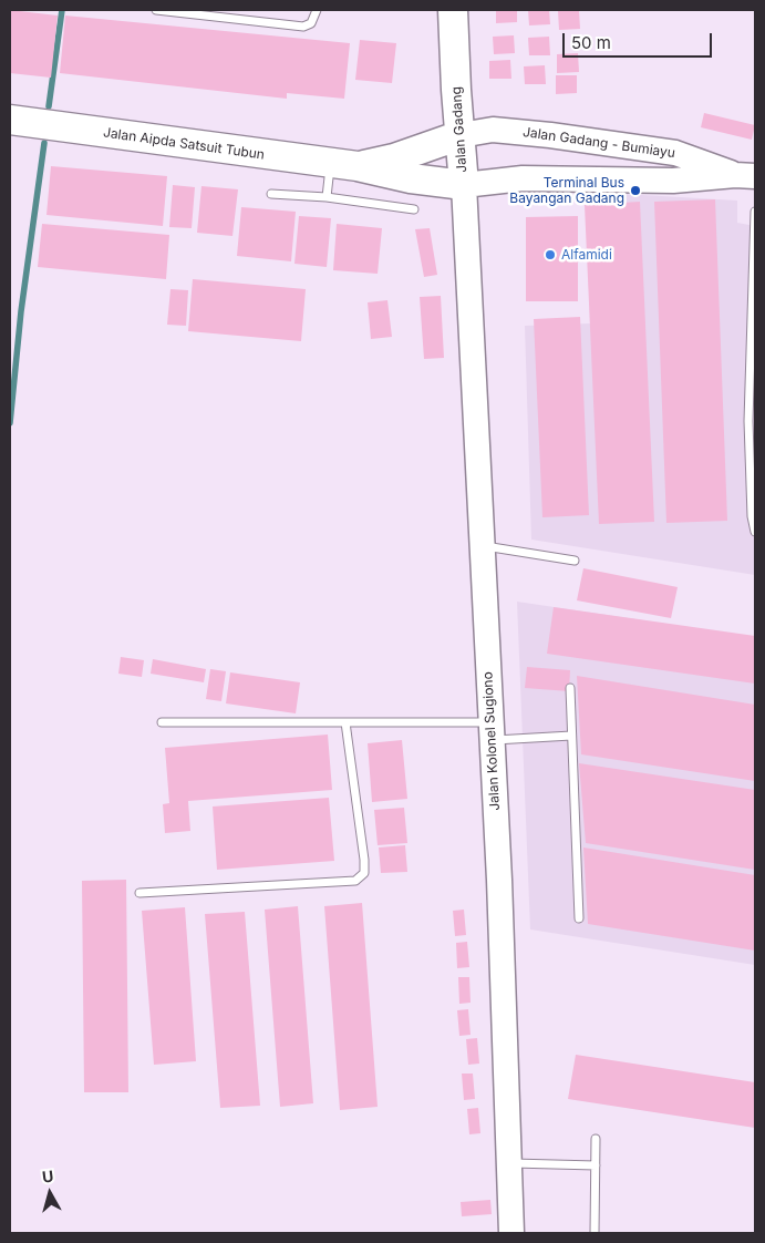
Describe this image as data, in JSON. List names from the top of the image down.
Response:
{
  "streets": {
    "highway": ["Jalan Gadang", "Jalan Aipda Satsuit Tubun"],
    "main road": ["Jalan Gadang - Bumiayu", "Jalan Kolonel Sugiono"]
  },
  "crossings": [
    ["Jalan Gadang", "Jalan Gadang - Bumiayu"],
    ["Jalan Gadang", "Jalan Aipda Satsuit Tubun"],
    ["Jalan Gadang", "Jalan Kolonel Sugiono"],
    ["Jalan Gadang - Bumiayu", "Jalan Aipda Satsuit Tubun"]
  ],
  "places": ["Terminal Bus Bayangan Gadang", "Alfamidi"],
  "scale_bar": "50 m",
  "north": "top"
}
